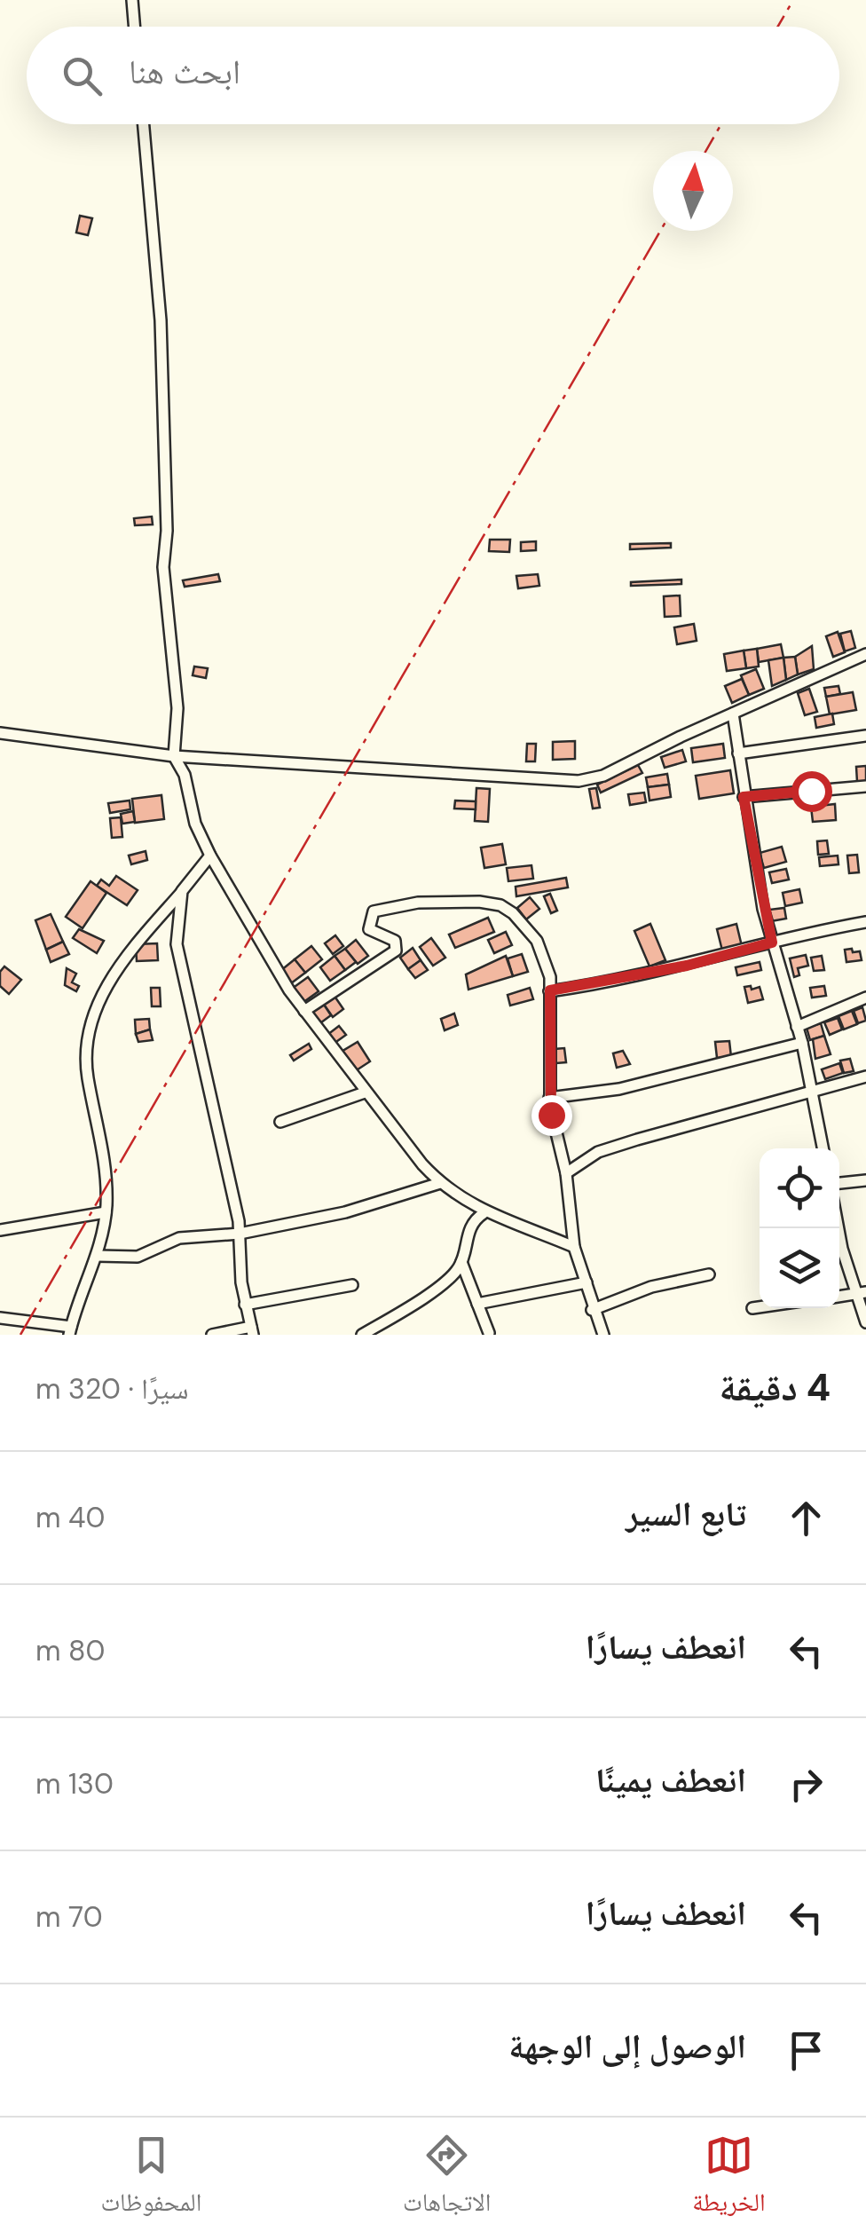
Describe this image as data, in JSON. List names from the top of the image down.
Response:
{
  "north": "top",
  "page": {
    "search": "ابحث هنا",
    "heading": ["4 دقيقة", "سيرًا · 320 m"],
    "list": [
      ["تابع السير", "40 m"],
      ["انعطف يسارًا", "80 m"],
      ["انعطف يمينًا", "130 m"],
      ["انعطف يسارًا", "70 m"],
      "الوصول إلى الوجهة"
    ],
    "nav": ["الخريطة", "الاتجاهات", "المحفوظات"]
  }
}
